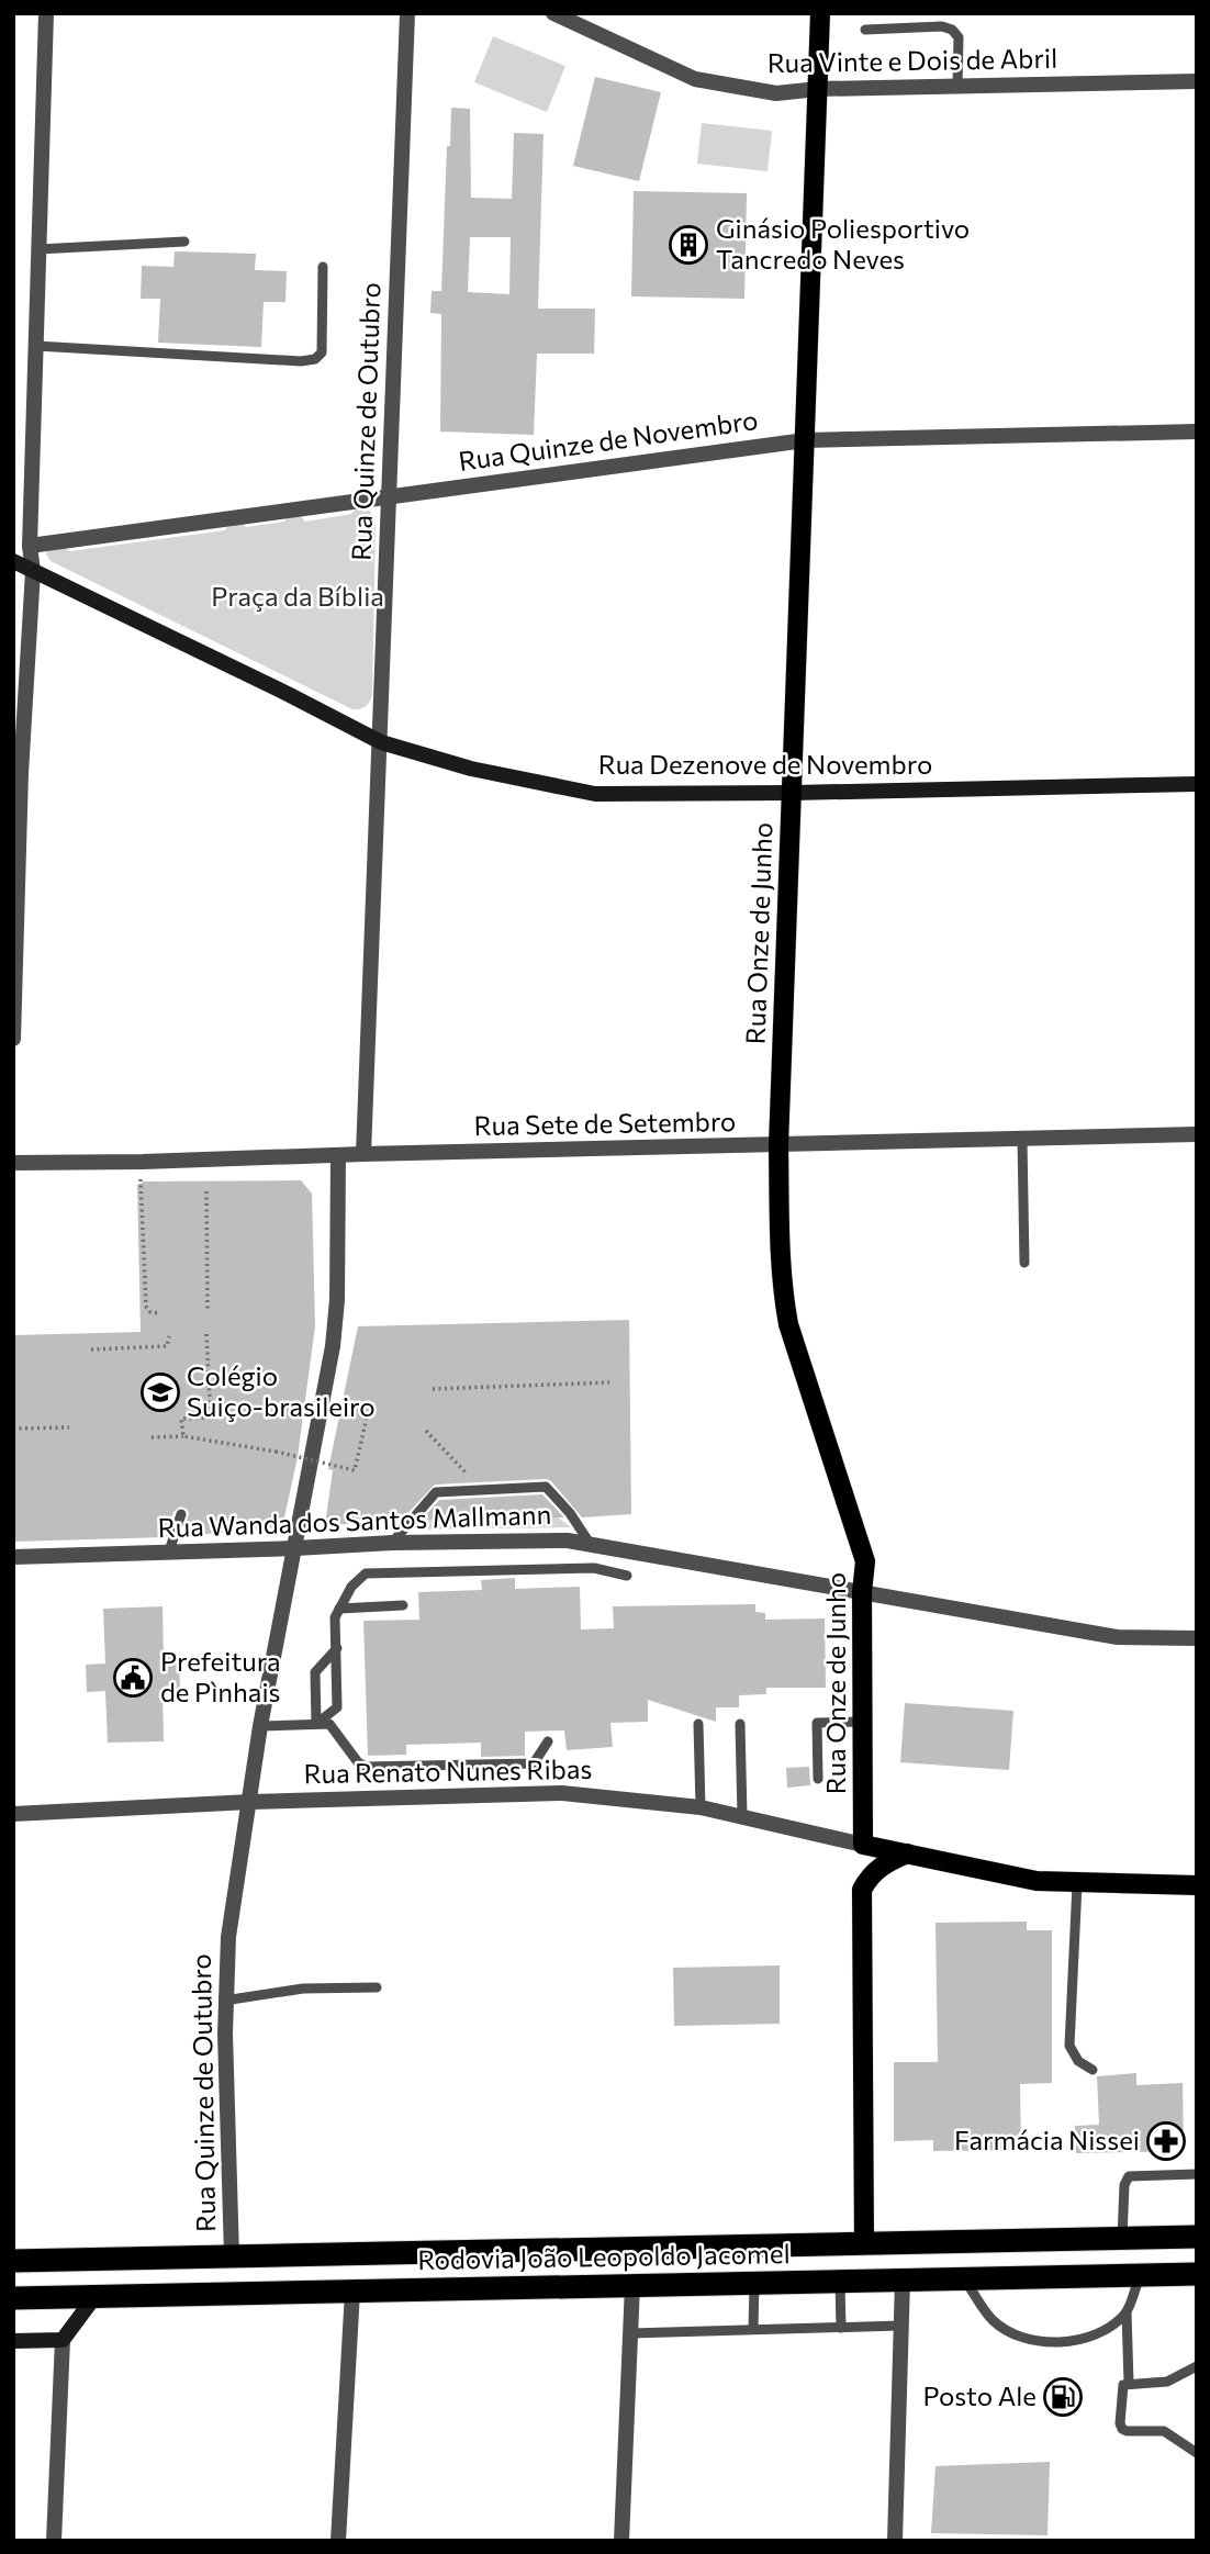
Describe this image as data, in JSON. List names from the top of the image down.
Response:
{
  "streets": {
    "highway": ["Rodovia João Leopoldo Jacomel"],
    "main road": ["Rua Onze de Junho", "Rua Renato Nunes Ribas"],
    "street": [
      "Rua Vinte e Dois de Abril",
      "Rua Quinze de Outubro",
      "Rua Quinze de Novembro",
      "Rua Dezenove de Novembro",
      "Rua Sete de Setembro",
      "Rua Wanda dos Santos Mallmann"
    ]
  },
  "crossings": [
    ["Rua Vinte e Dois de Abril", "Rua Onze de Junho"],
    ["Rua Quinze de Outubro", "Rua Quinze de Novembro"],
    ["Rua Quinze de Outubro", "Rua Dezenove de Novembro"],
    ["Rua Quinze de Outubro", "Rua Sete de Setembro"],
    ["Rua Quinze de Outubro", "Rua Wanda dos Santos Mallmann"],
    ["Rua Quinze de Outubro", "Rua Renato Nunes Ribas"],
    ["Rua Quinze de Outubro", "Rodovia João Leopoldo Jacomel"],
    ["Rua Quinze de Novembro", "Rua Onze de Junho"],
    ["Rua Dezenove de Novembro", "Rua Onze de Junho"],
    ["Rua Onze de Junho", "Rua Sete de Setembro"],
    ["Rua Onze de Junho", "Rua Wanda dos Santos Mallmann"],
    ["Rua Onze de Junho", "Rua Renato Nunes Ribas"]
  ],
  "parks": ["Praça da Bíblia"],
  "places": {
    "building": ["Ginásio Poliesportivo Tancredo Neves"],
    "school or university": ["Colégio Suiço-brasileiro"],
    "public building": ["Prefeitura de Pìnhais"],
    "pharmacy": ["Farmácia Nissei"],
    "fuel station": ["Posto Ale"]
  }
}
